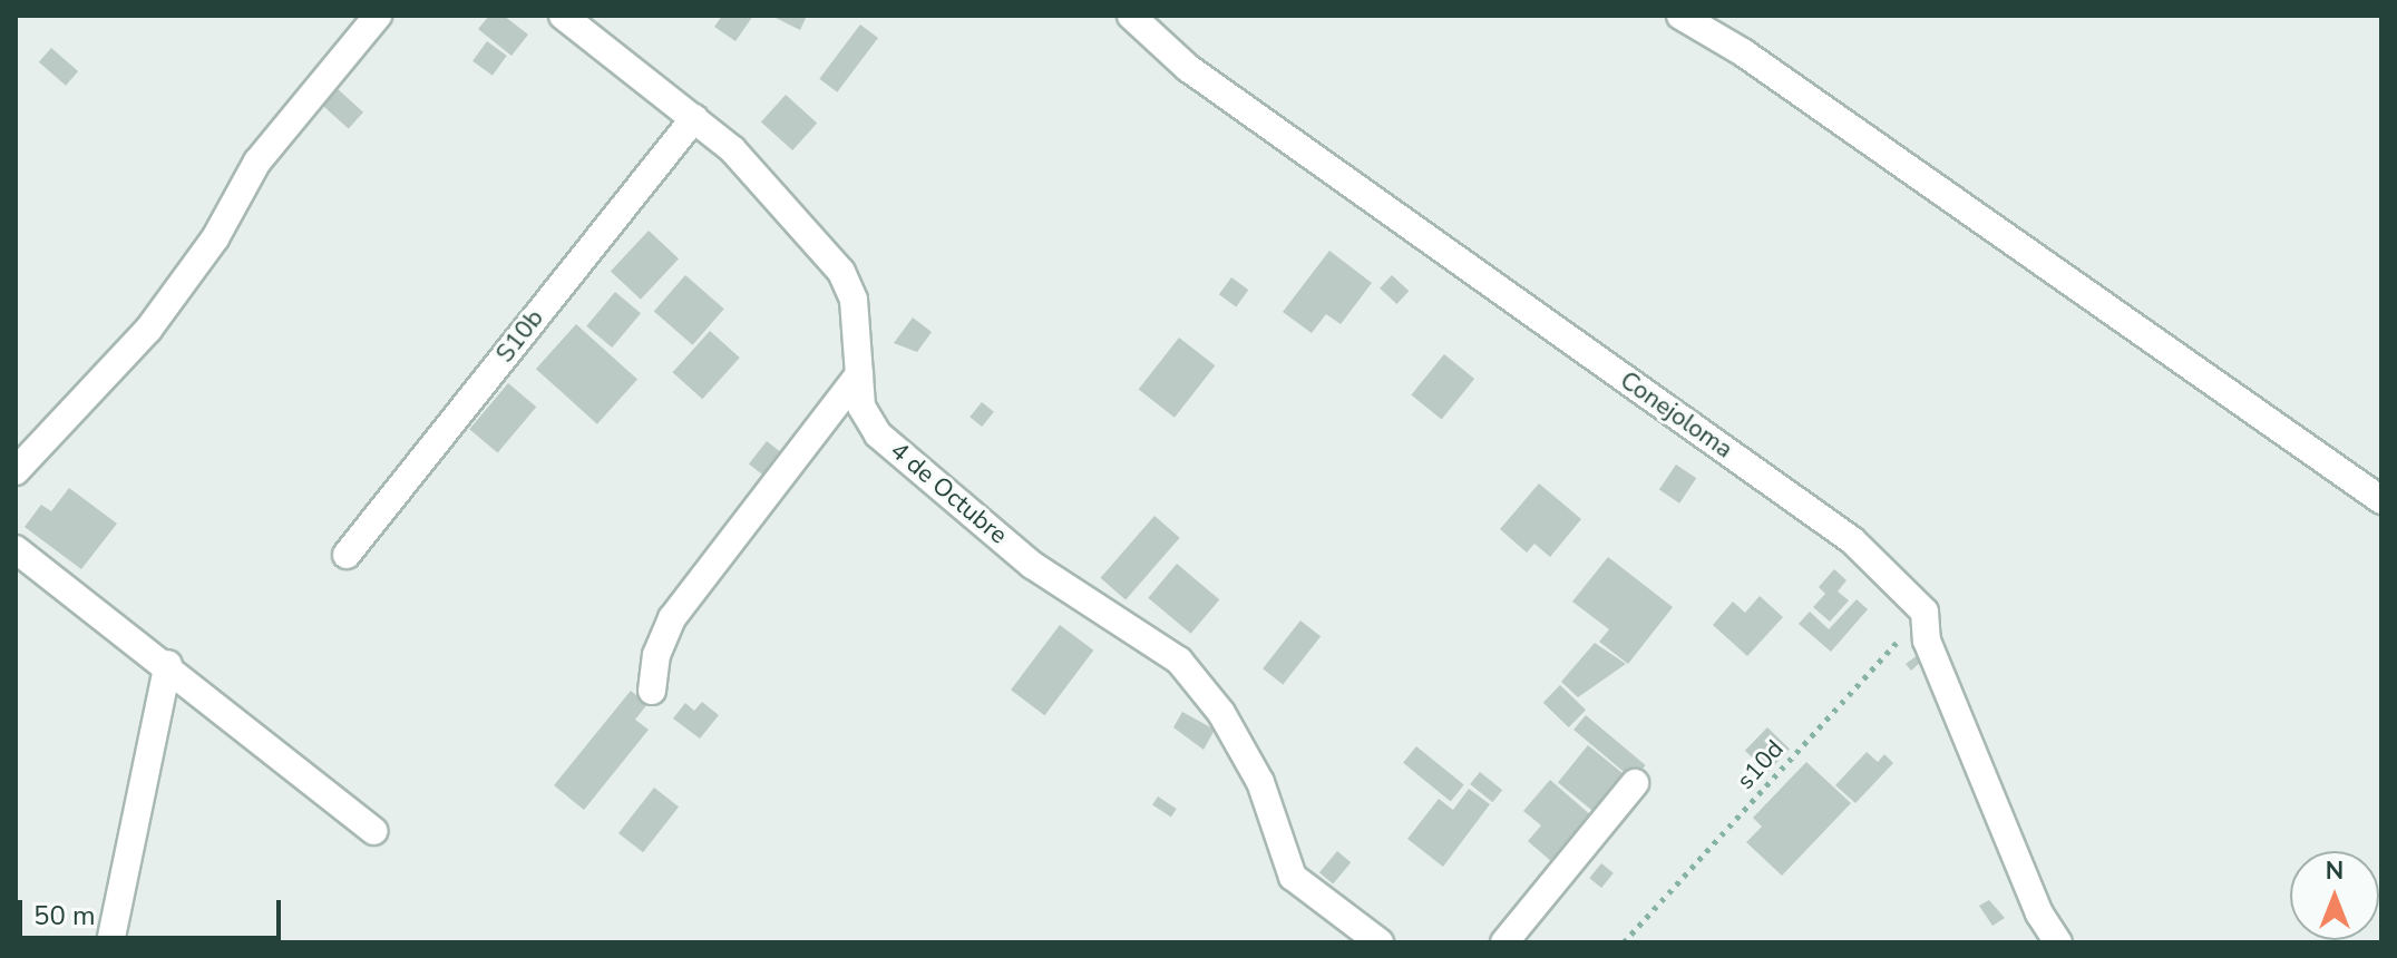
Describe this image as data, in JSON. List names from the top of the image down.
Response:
{
  "streets": {
    "street": ["S10b", "Conejoloma", "4 de Octubre"],
    "path": ["s10d"]
  },
  "crossings": [
    ["S10b", "4 de Octubre"],
    ["Conejoloma", "s10d"]
  ],
  "scale_bar": "50 m",
  "north": "top"
}
